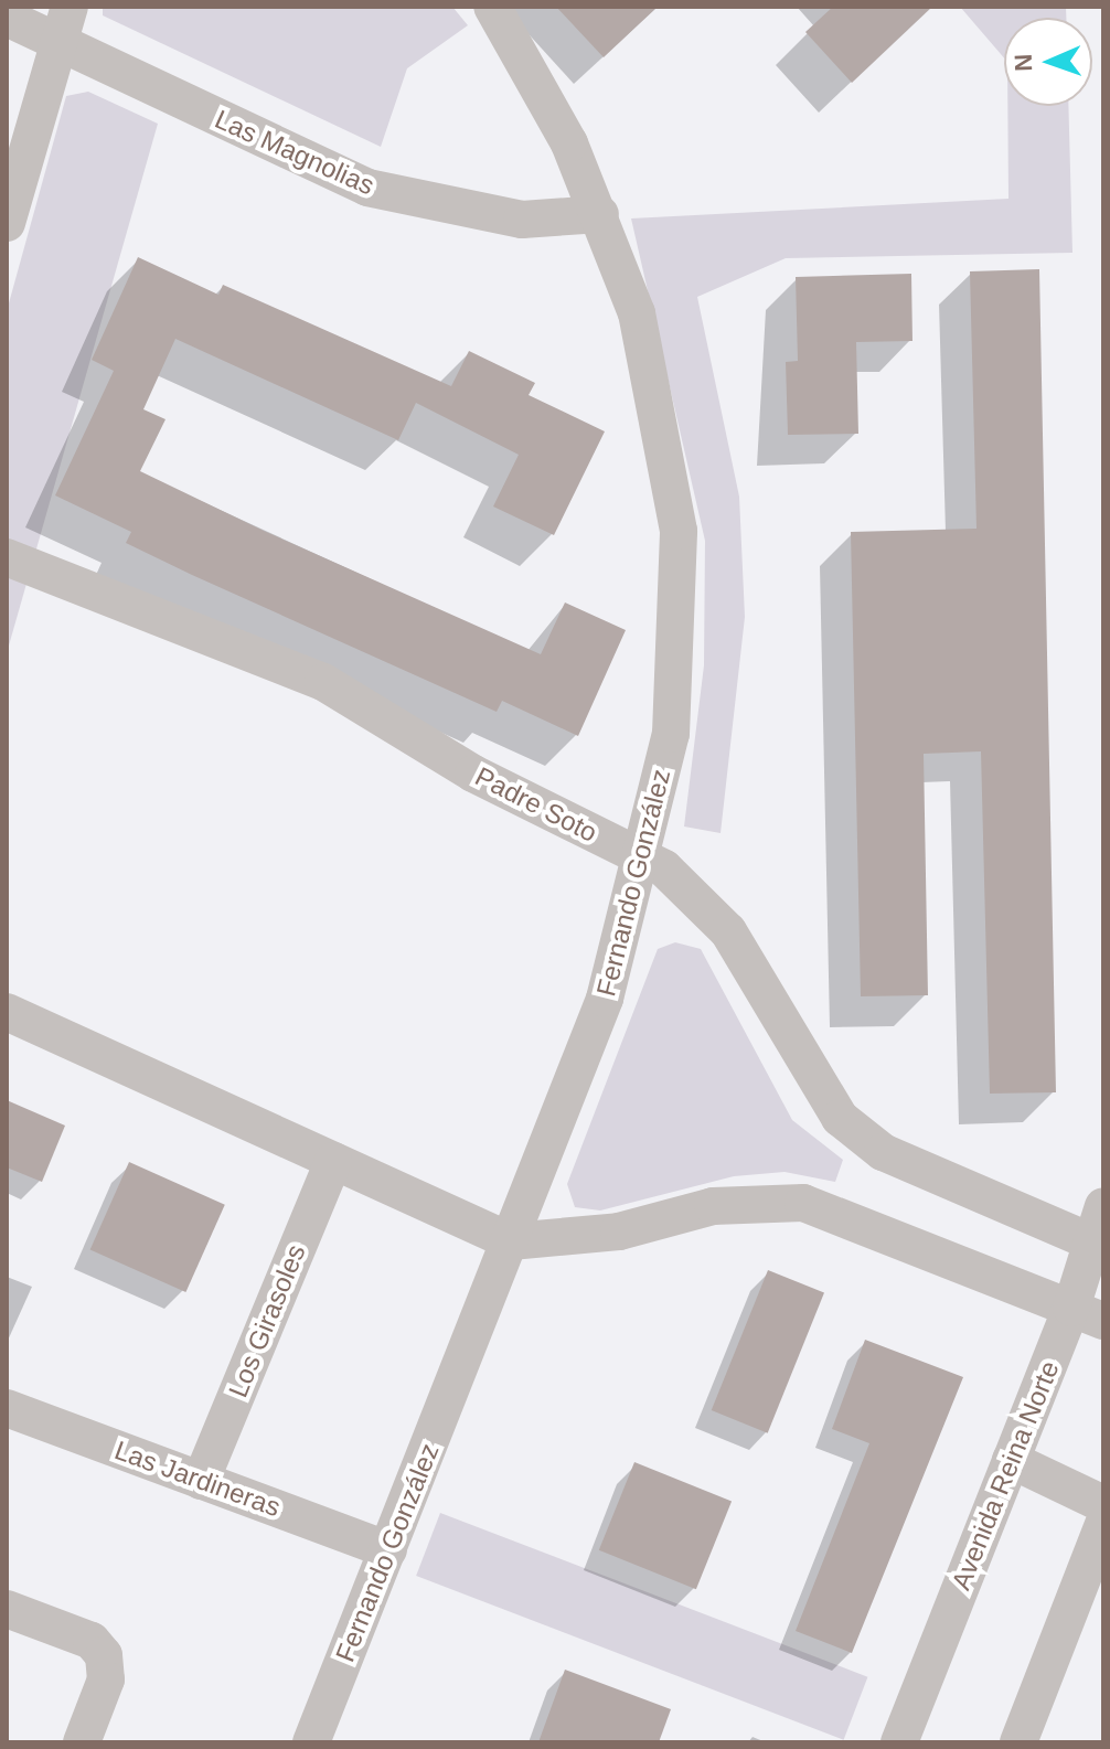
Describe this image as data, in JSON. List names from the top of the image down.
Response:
{
  "streets": {
    "street": [
      "Las Magnolias",
      "Padre Soto",
      "Fernando González",
      "Los Girasoles",
      "Avenida Reina Norte",
      "Las Jardineras"
    ]
  },
  "crossings": [
    ["Las Magnolias", "Fernando González"],
    ["Padre Soto", "Fernando González"],
    ["Padre Soto", "Avenida Reina Norte"],
    ["Fernando González", "Las Jardineras"],
    ["Los Girasoles", "Las Jardineras"]
  ],
  "north": "left"
}
